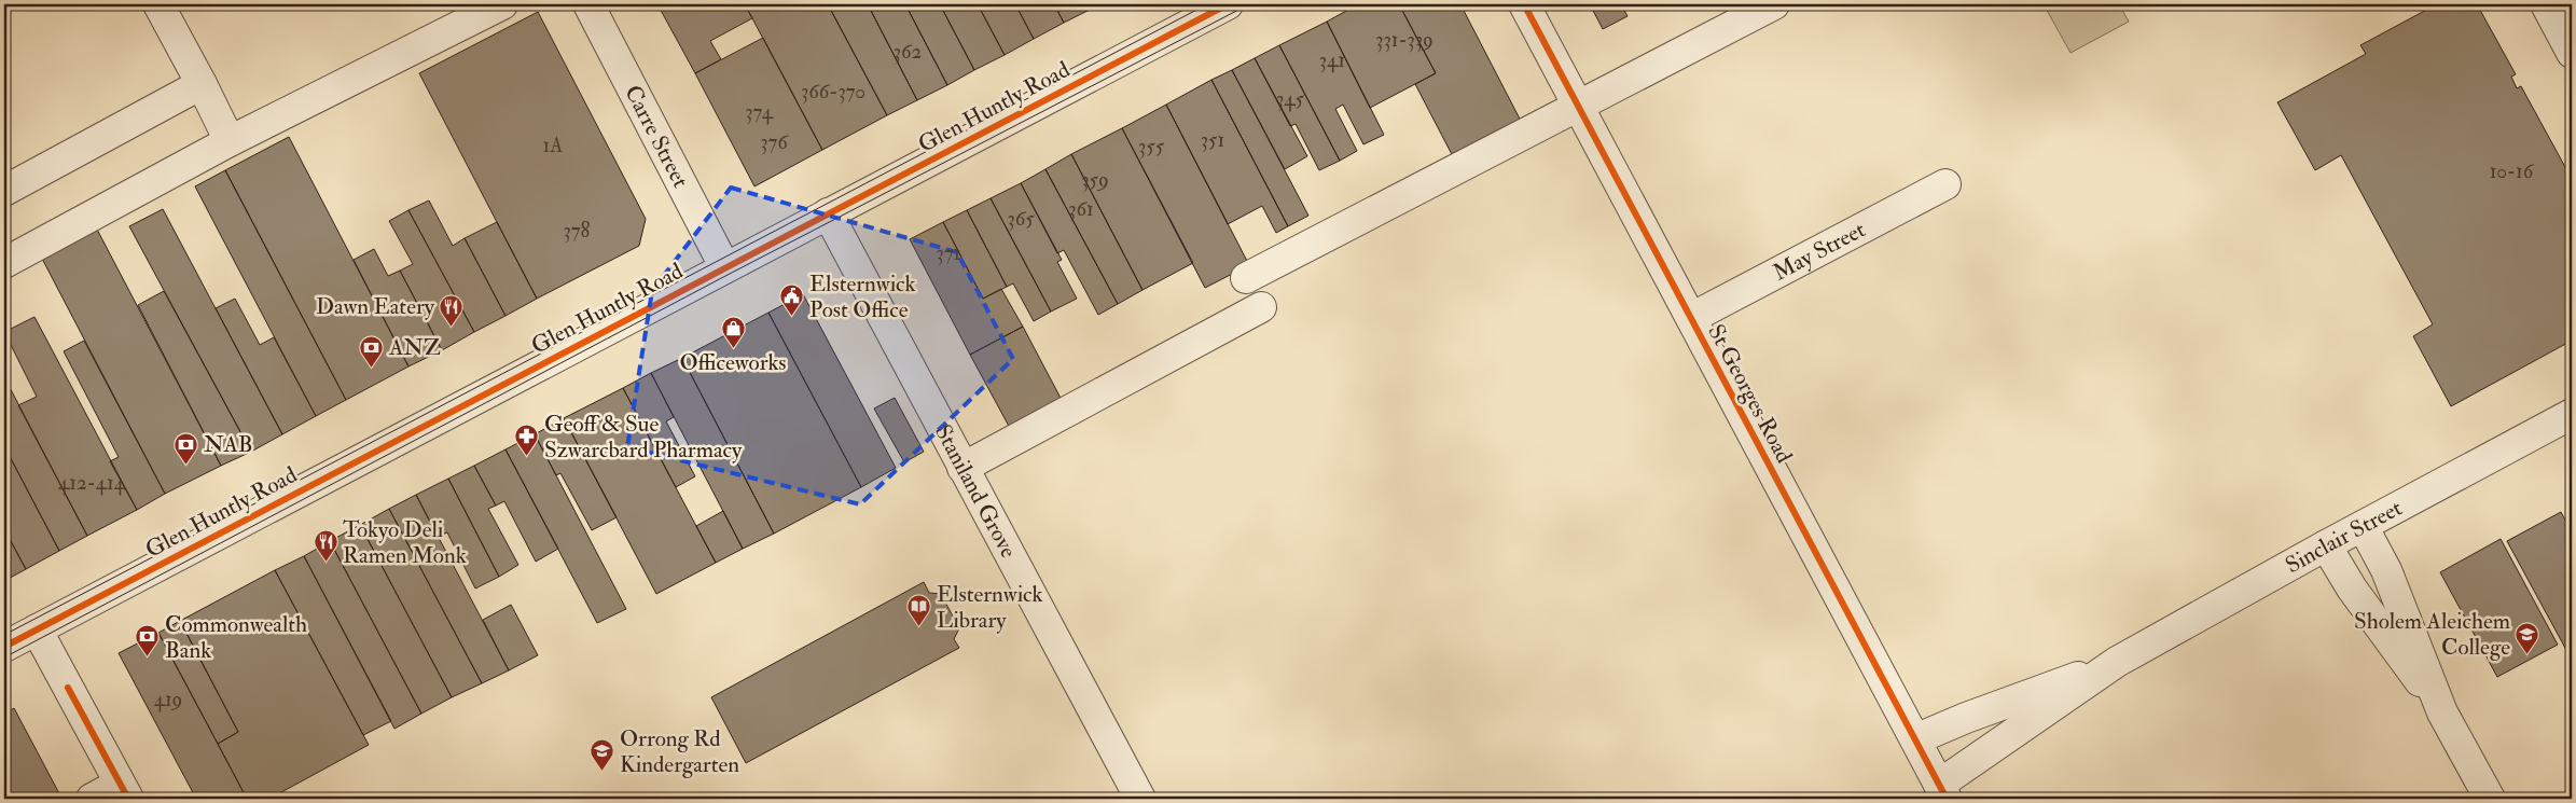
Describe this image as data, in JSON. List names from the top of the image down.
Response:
{
  "streets": {
    "street": [
      "Glen Huntly Road",
      "Carre Street",
      "May Street",
      "St Georges Road",
      "Staniland Grove",
      "Sinclair Street"
    ]
  },
  "crossings": [
    ["Glen Huntly Road", "Carre Street"],
    ["Glen Huntly Road", "Staniland Grove"],
    ["May Street", "St Georges Road"],
    ["St Georges Road", "Sinclair Street"]
  ],
  "places": {
    "public building": ["Elsternwick Post Office"],
    "restaurant": ["Dawn Eatery", "Tokyo Deli Ramen Monk"],
    "shop": ["Officeworks"],
    "bank": ["ANZ", "NAB", "Commonwealth Bank"],
    "pharmacy": ["Geoff & Sue Szwarcbard Pharmacy"],
    "library": ["Elsternwick Library"],
    "school or university": ["Sholem Aleichem College", "Orrong Rd Kindergarten"]
  },
  "house_numbers": [
    "331-339",
    "362",
    "341",
    "366-370",
    "345",
    "374",
    "351",
    "376",
    "1A",
    "355",
    "10-16",
    "359",
    "361",
    "365",
    "378",
    "371",
    "412-414",
    "419"
  ]
}
